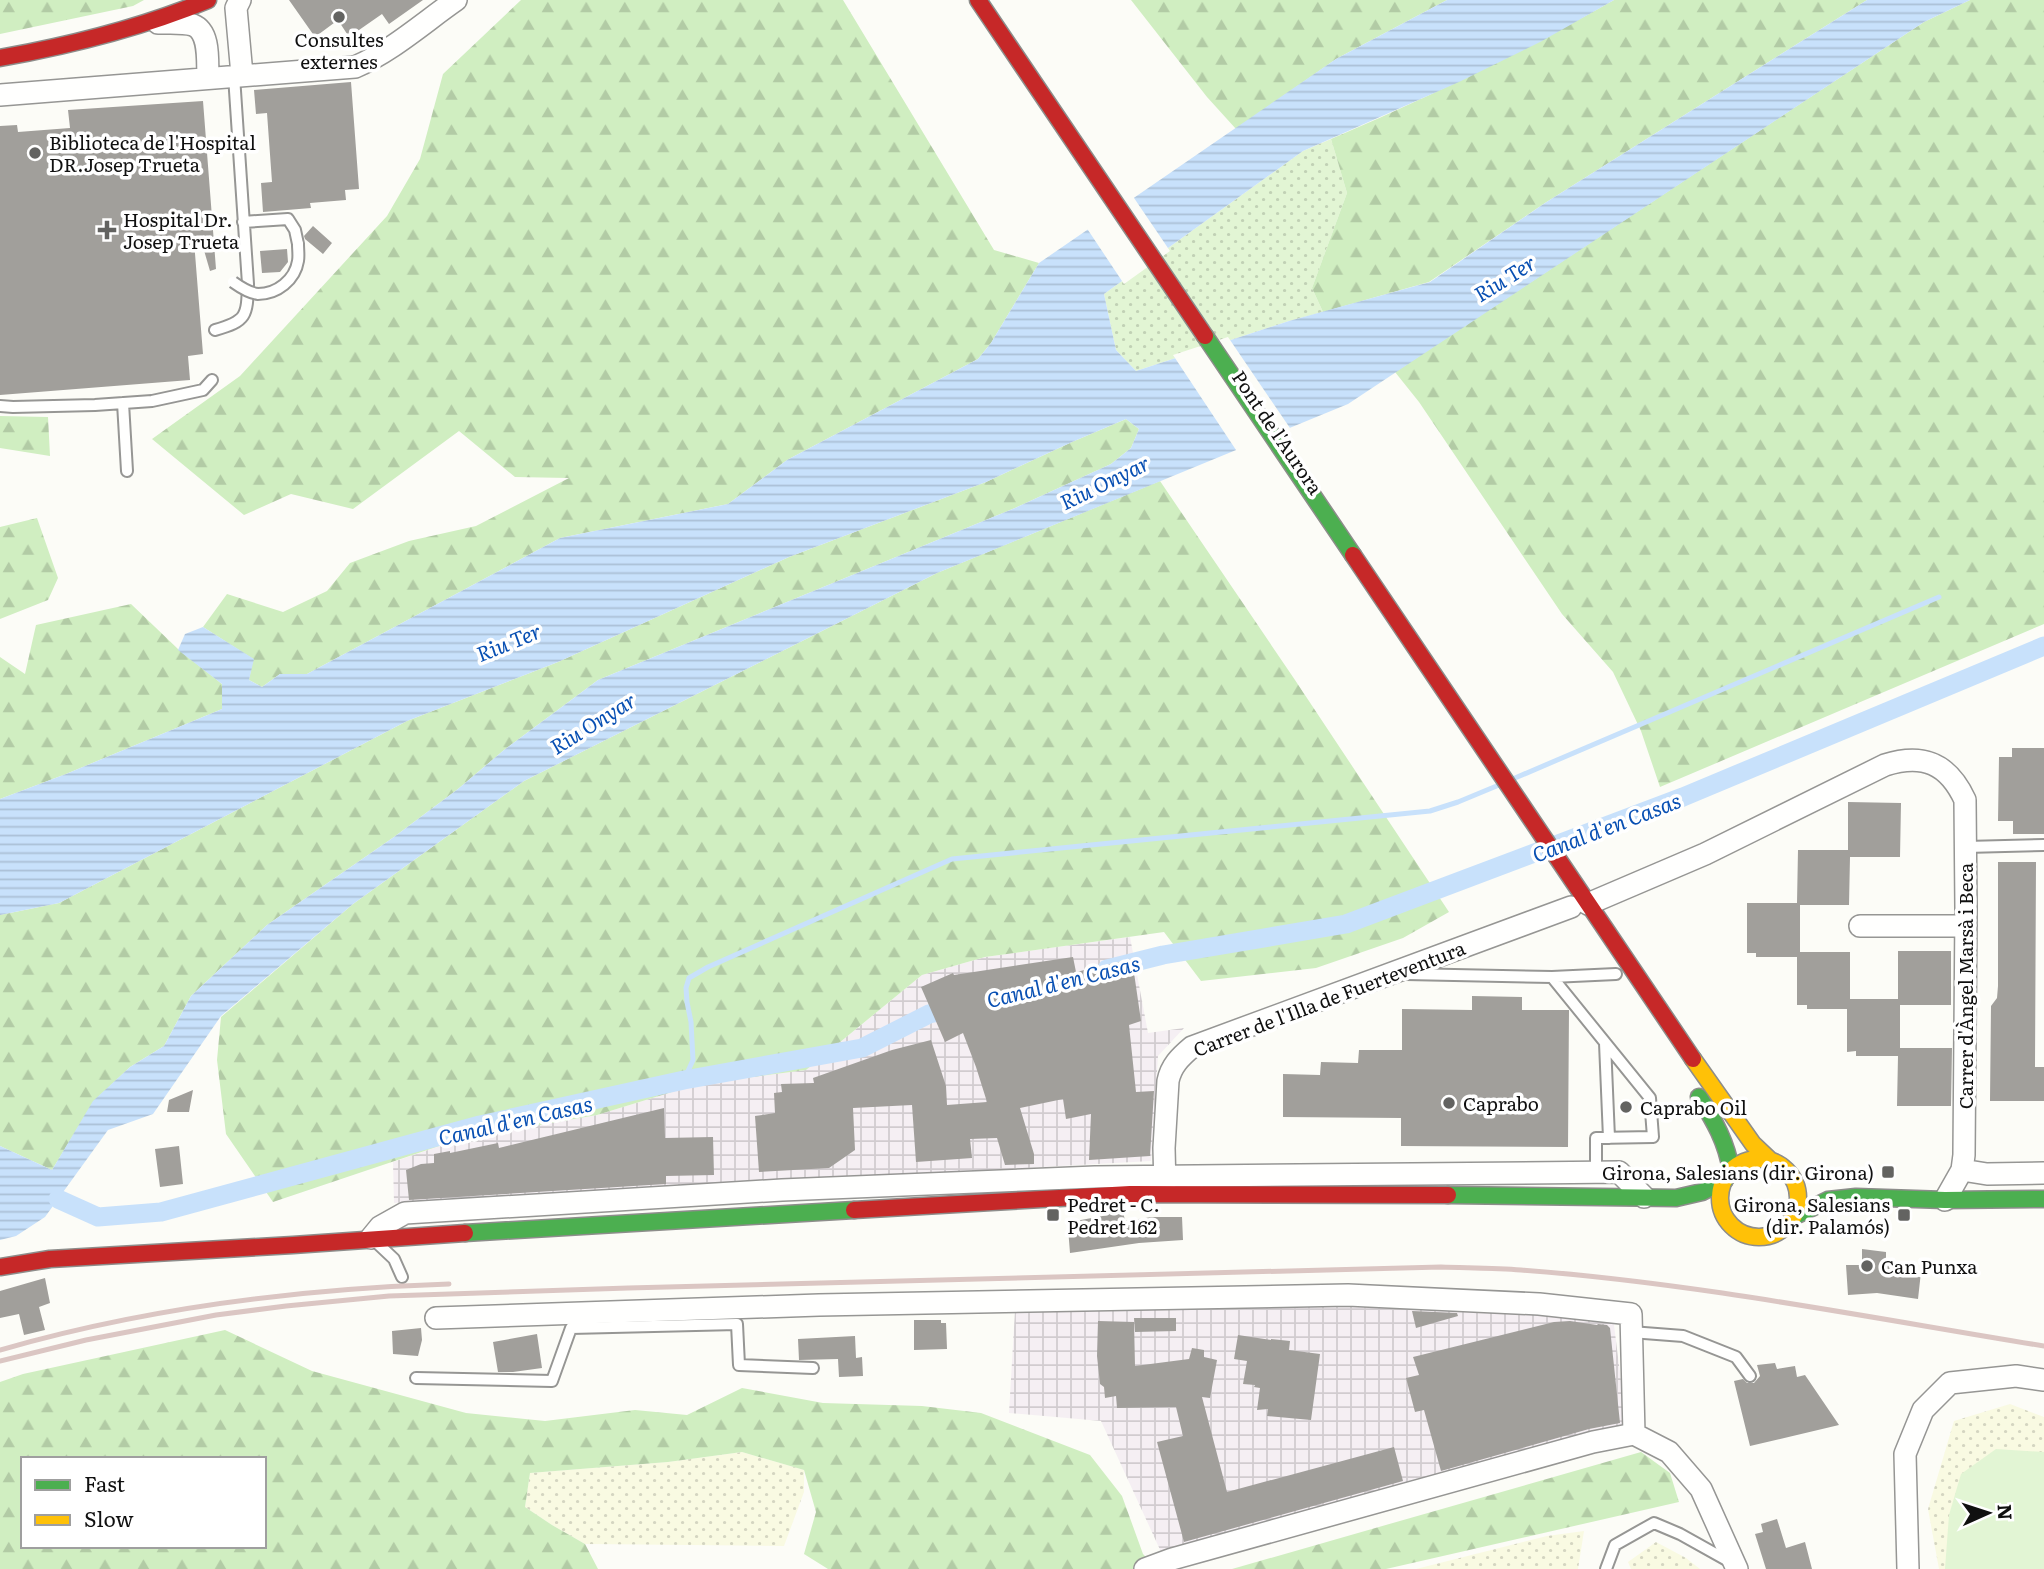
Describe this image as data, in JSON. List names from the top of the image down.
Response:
{
  "streets": {
    "main road": ["Pont de l'Aurora"],
    "street": ["Carrer d'Àngel Marsà i Beca", "Carrer de l'Illa de Fuerteventura"]
  },
  "crossings": [
    ["Pont de l'Aurora", "Carrer de l'Illa de Fuerteventura"],
    ["Carrer d'Àngel Marsà i Beca", "Carrer de l'Illa de Fuerteventura"]
  ],
  "water": ["Riu Ter", "Riu Onyar", "Canal d'en Casas"],
  "places": {
    "other": [
      "Consultes externes",
      "Biblioteca de l'Hospital DR.Josep Trueta",
      "Caprabo",
      "Caprabo Oil",
      "Can Punxa"
    ],
    "health": ["Hospital Dr. Josep Trueta"],
    "transit": ["Girona, Salesians (dir. Girona)", "Pedret - C. Pedret 162", "Girona, Salesians (dir. Palamós)"]
  },
  "legend": ["Fast", "Slow"],
  "north": "right"
}
